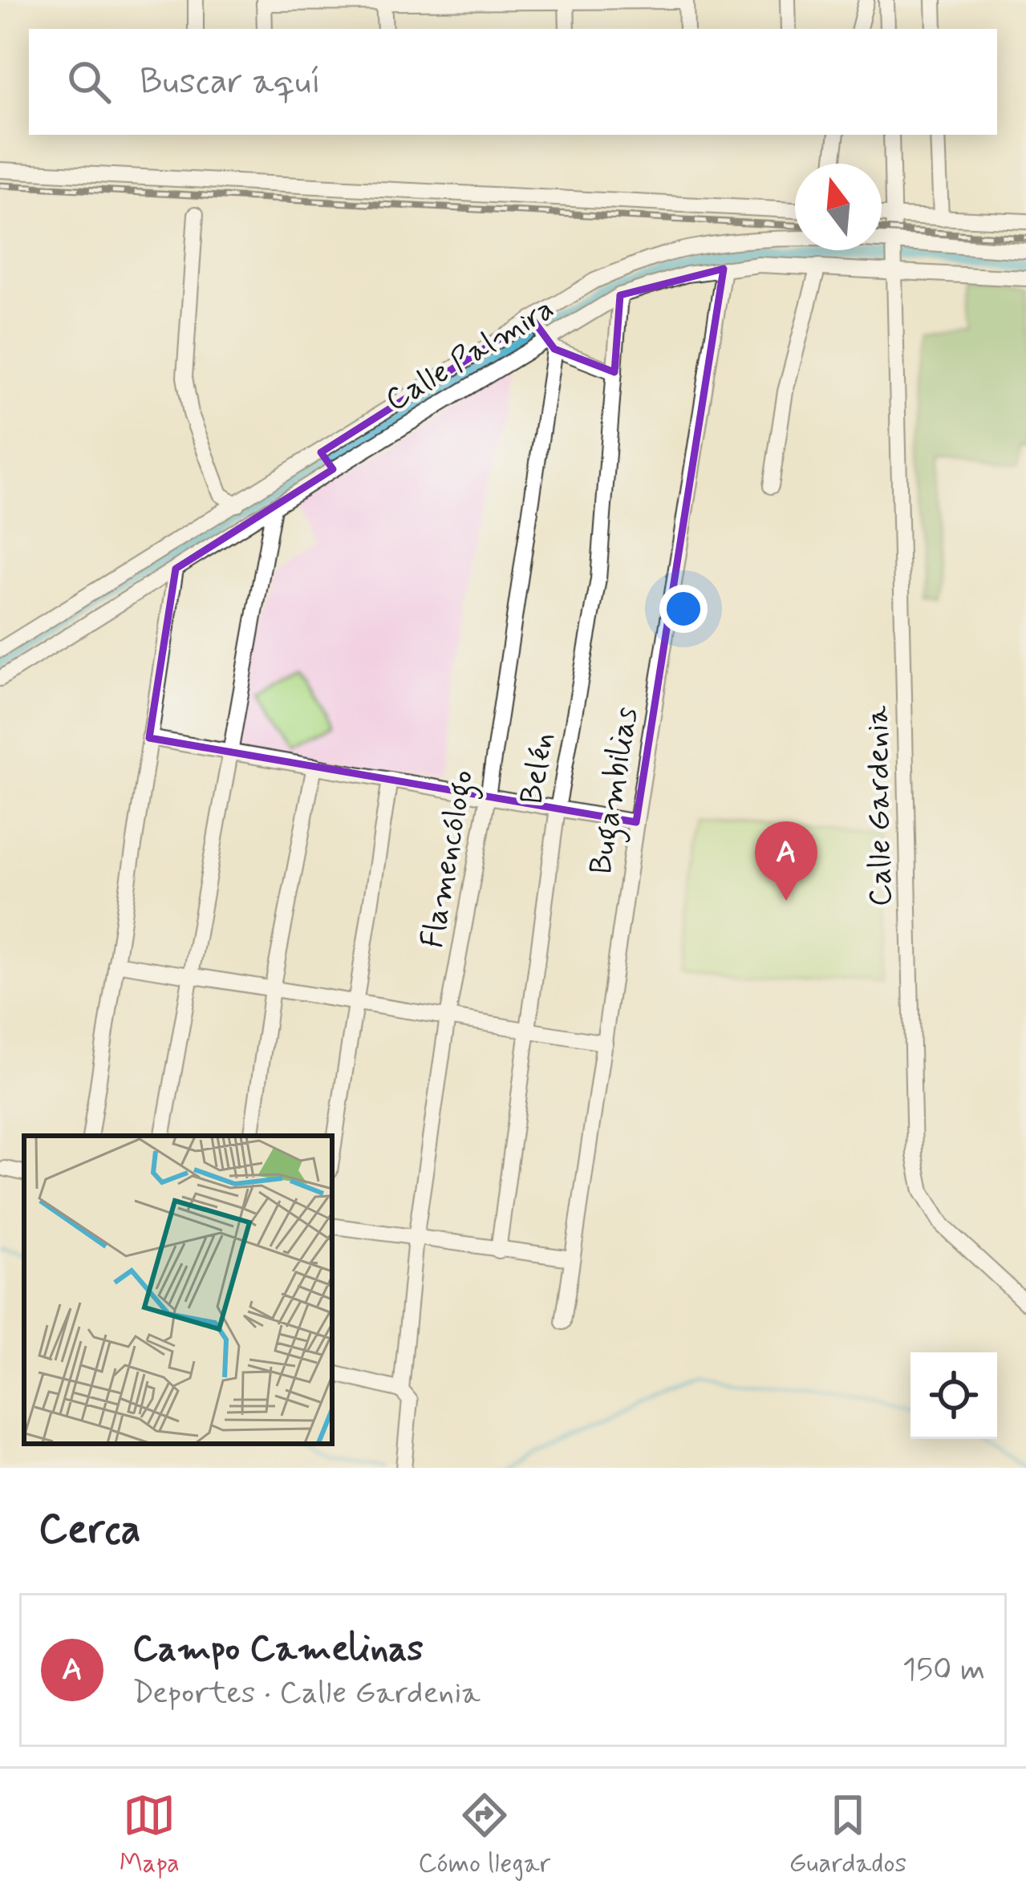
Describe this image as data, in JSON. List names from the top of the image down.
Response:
{
  "streets": {
    "street": [
      "Calle Palmira",
      "Belén",
      "Bugambilias",
      "Calle Gardenia",
      "Flamencólogo"
    ]
  },
  "crossings": [
    ["Calle Palmira", "Belén"],
    ["Calle Palmira", "Bugambilias"],
    ["Calle Palmira", "Calle Gardenia"],
    ["Calle Palmira", "Flamencólogo"]
  ],
  "north": "top",
  "page": {
    "search": "Buscar aquí",
    "pins": "A",
    "heading": "Cerca",
    "list": [
      {
        "mark": "A",
        "name": "Campo Camelinas",
        "note": "Deportes · Calle Gardenia",
        "value": "150 m"
      }
    ],
    "nav": ["Mapa", "Cómo llegar", "Guardados"]
  }
}
